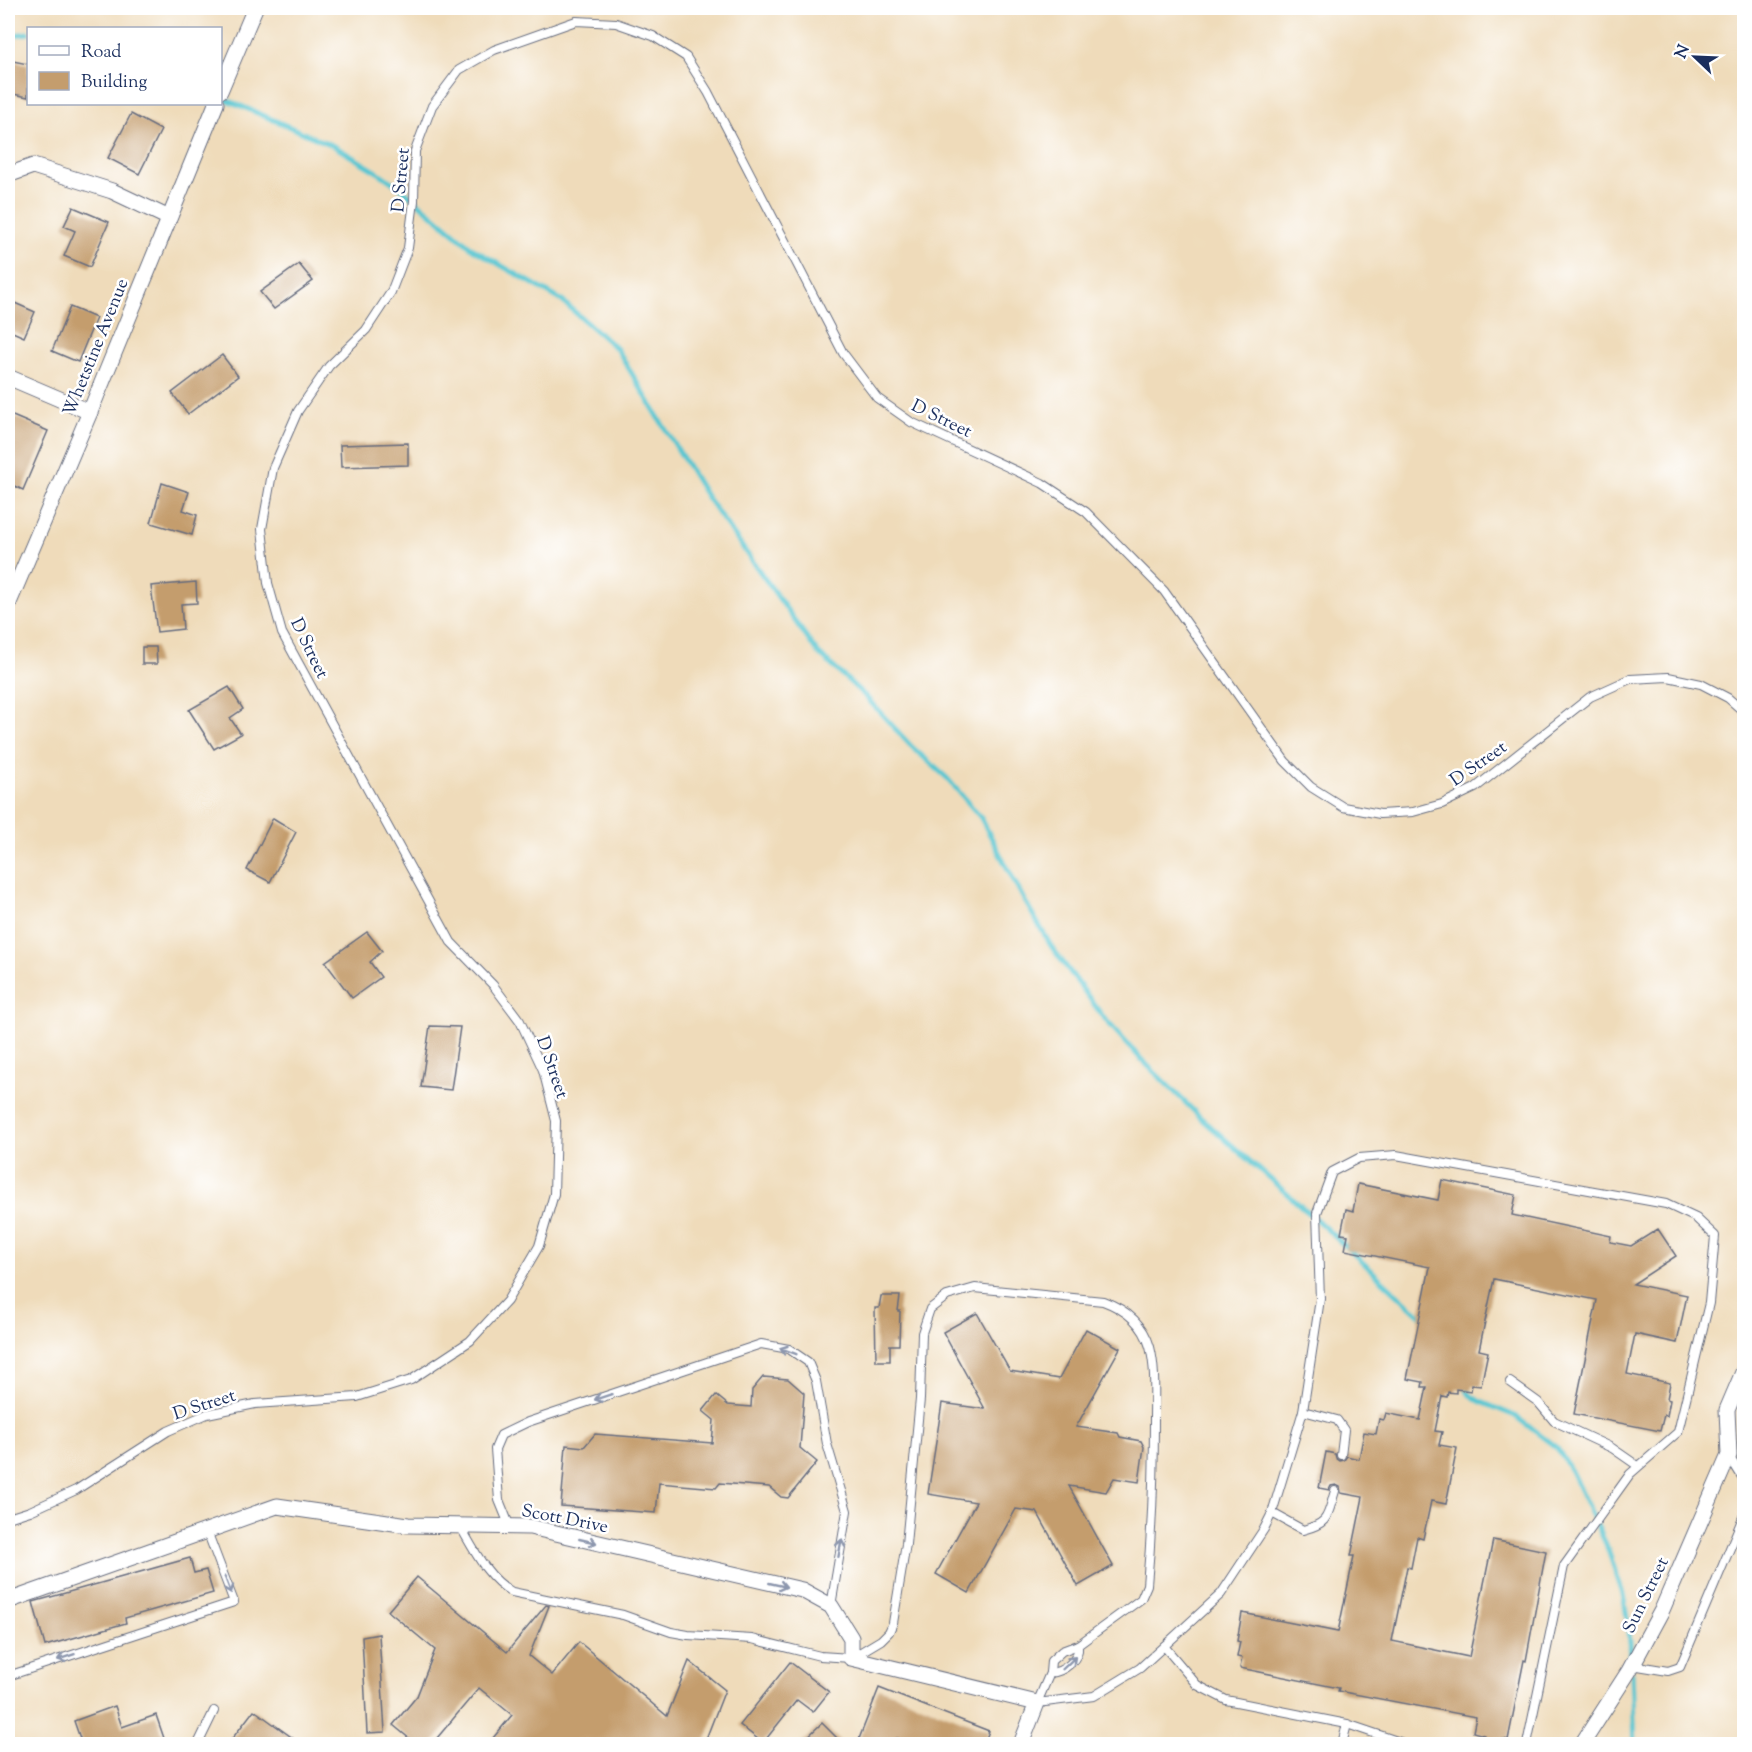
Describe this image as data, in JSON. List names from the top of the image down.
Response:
{
  "streets": {
    "street": ["Whetstine Avenue", "Scott Drive", "Sun Street"],
    "lane": ["D Street"]
  },
  "one_way": ["Scott Drive"],
  "legend": ["Road", "Building"],
  "north": "top left"
}
